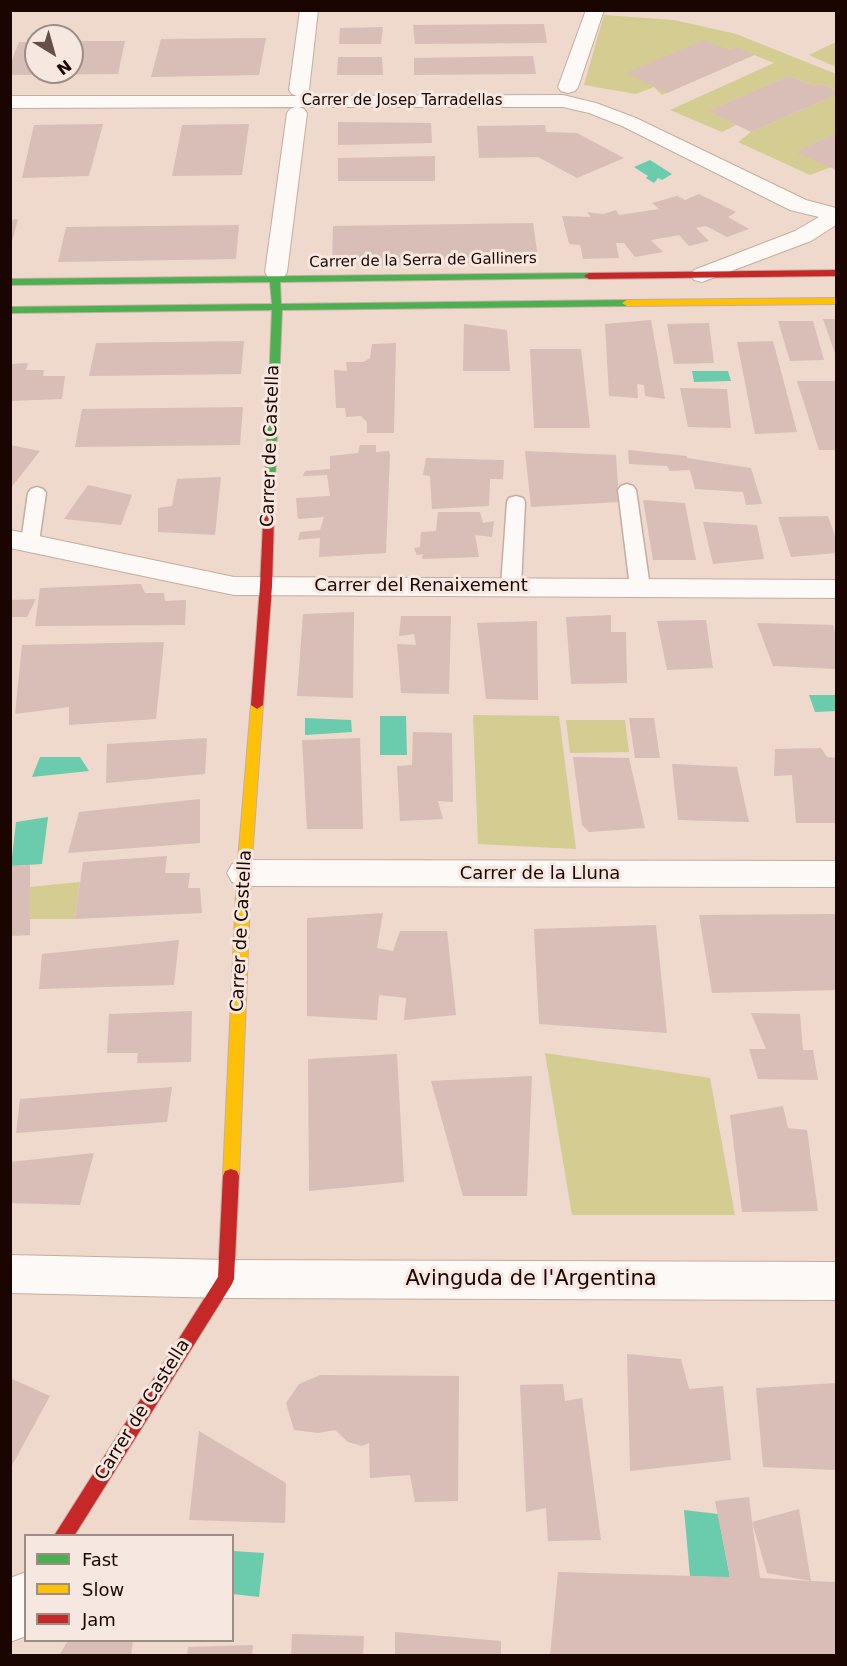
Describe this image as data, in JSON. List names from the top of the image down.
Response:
{
  "streets": {
    "street": [
      "Carrer de Josep Tarradellas",
      "Carrer de la Serra de Galliners",
      "Carrer de Castella",
      "Carrer del Renaixement",
      "Carrer de la Lluna",
      "Avinguda de l'Argentina"
    ]
  },
  "crossings": [
    ["Carrer de la Serra de Galliners", "Carrer de Castella"],
    ["Carrer de Castella", "Carrer del Renaixement"],
    ["Carrer de Castella", "Carrer de la Lluna"],
    ["Carrer de Castella", "Avinguda de l'Argentina"]
  ],
  "legend": ["Fast", "Slow", "Jam"],
  "north": "bottom right"
}
